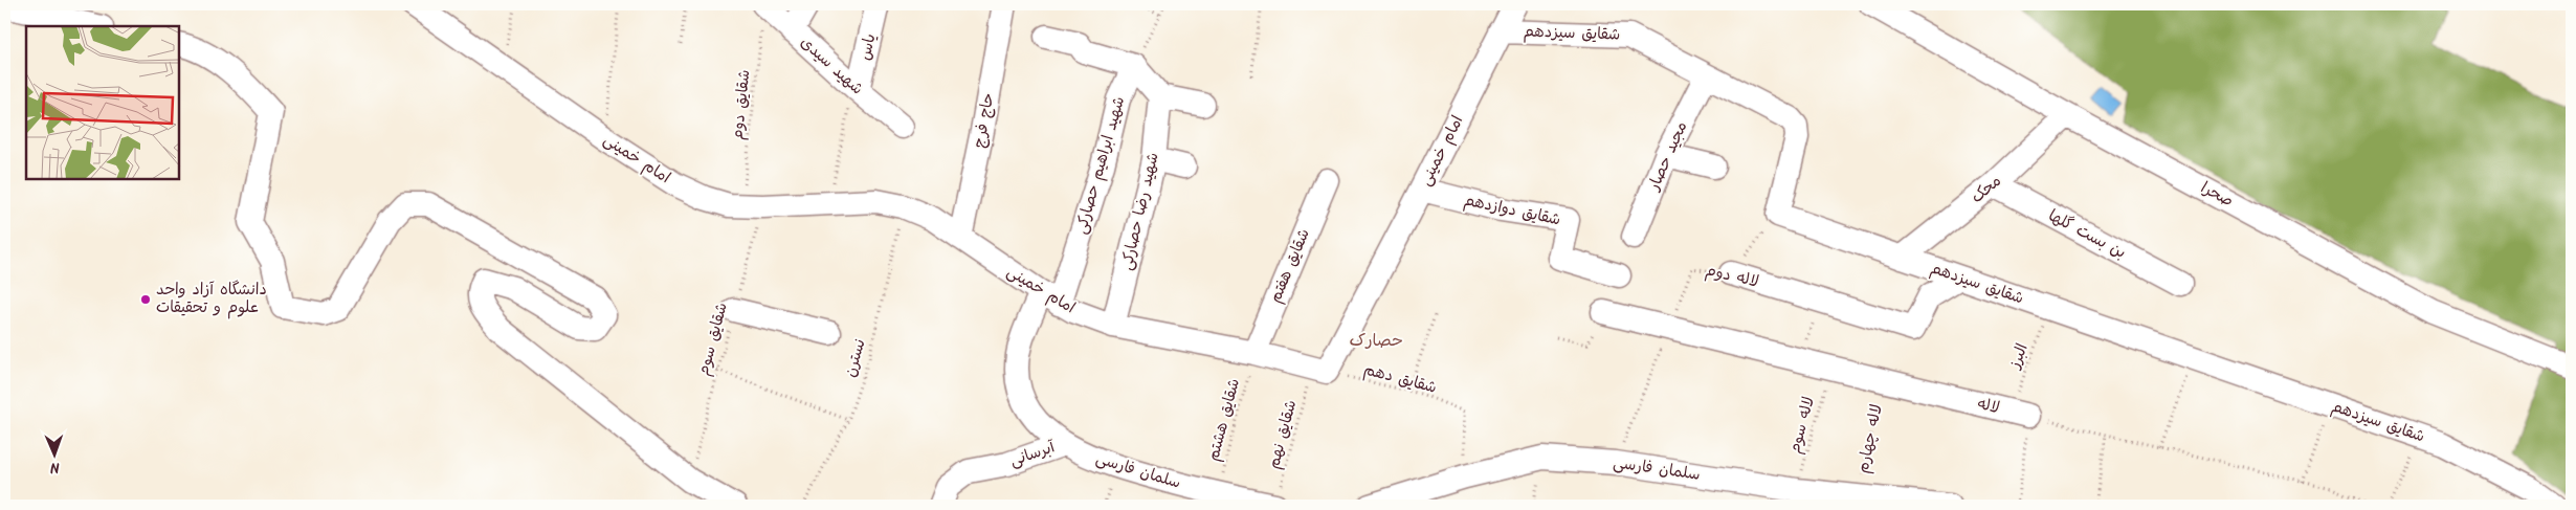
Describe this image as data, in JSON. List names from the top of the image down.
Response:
{
  "streets": {
    "street": [
      "شقایق سیزدهم",
      "یاس",
      "شهید سیدی",
      "حاج فرج",
      "امام خمینی",
      "مجید حصار",
      "شهید ابراهیم حصارکی",
      "محک",
      "صحرا",
      "شقایق دوازدهم",
      "شهید رضا حصارکی",
      "بن بست گلها",
      "شقایق هفتم",
      "لاله دوم",
      "لاله",
      "آبرسانی",
      "سلمان فارسی"
    ],
    "path": [
      "شقایق دوم",
      "شقایق سوم",
      "البرز",
      "نسترن",
      "شقایق دهم",
      "شقایق هشتم",
      "لاله سوم",
      "شقایق نهم",
      "لاله چهارم"
    ]
  },
  "crossings": [
    ["شقایق سیزدهم", "امام خمینی"],
    ["شقایق سیزدهم", "مجید حصار"],
    ["شقایق سیزدهم", "محک"],
    ["شقایق سیزدهم", "لاله دوم"],
    ["شقایق سیزدهم", "البرز"],
    ["یاس", "شهید سیدی"],
    ["شهید سیدی", "شقایق دوم"],
    ["شقایق دوم", "امام خمینی"],
    ["شقایق دوم", "شقایق سوم"],
    ["حاج فرج", "امام خمینی"],
    ["امام خمینی", "شهید ابراهیم حصارکی"],
    ["امام خمینی", "شقایق دوازدهم"],
    ["امام خمینی", "شهید رضا حصارکی"],
    ["امام خمینی", "شقایق هفتم"],
    ["امام خمینی", "شقایق سوم"],
    ["امام خمینی", "نسترن"],
    ["امام خمینی", "شقایق دهم"],
    ["امام خمینی", "شقایق هشتم"],
    ["امام خمینی", "شقایق نهم"],
    ["امام خمینی", "آبرسانی"],
    ["شهید ابراهیم حصارکی", "آبرسانی"],
    ["محک", "صحرا"],
    ["محک", "بن بست گلها"],
    ["شقایق هفتم", "شقایق هشتم"],
    ["لاله دوم", "لاله"],
    ["لاله دوم", "سلمان فارسی"],
    ["البرز", "لاله"],
    ["شقایق دهم", "شقایق نهم"],
    ["شقایق دهم", "سلمان فارسی"],
    ["لاله", "لاله سوم"],
    ["لاله", "لاله چهارم"],
    ["شقایق هشتم", "سلمان فارسی"],
    ["لاله سوم", "سلمان فارسی"],
    ["شقایق نهم", "سلمان فارسی"],
    ["لاله چهارم", "سلمان فارسی"],
    ["آبرسانی", "سلمان فارسی"]
  ],
  "districts": ["حصارک"],
  "places": ["دانشگاه آزاد واحد علوم و تحقیقات"],
  "north": "bottom"
}
